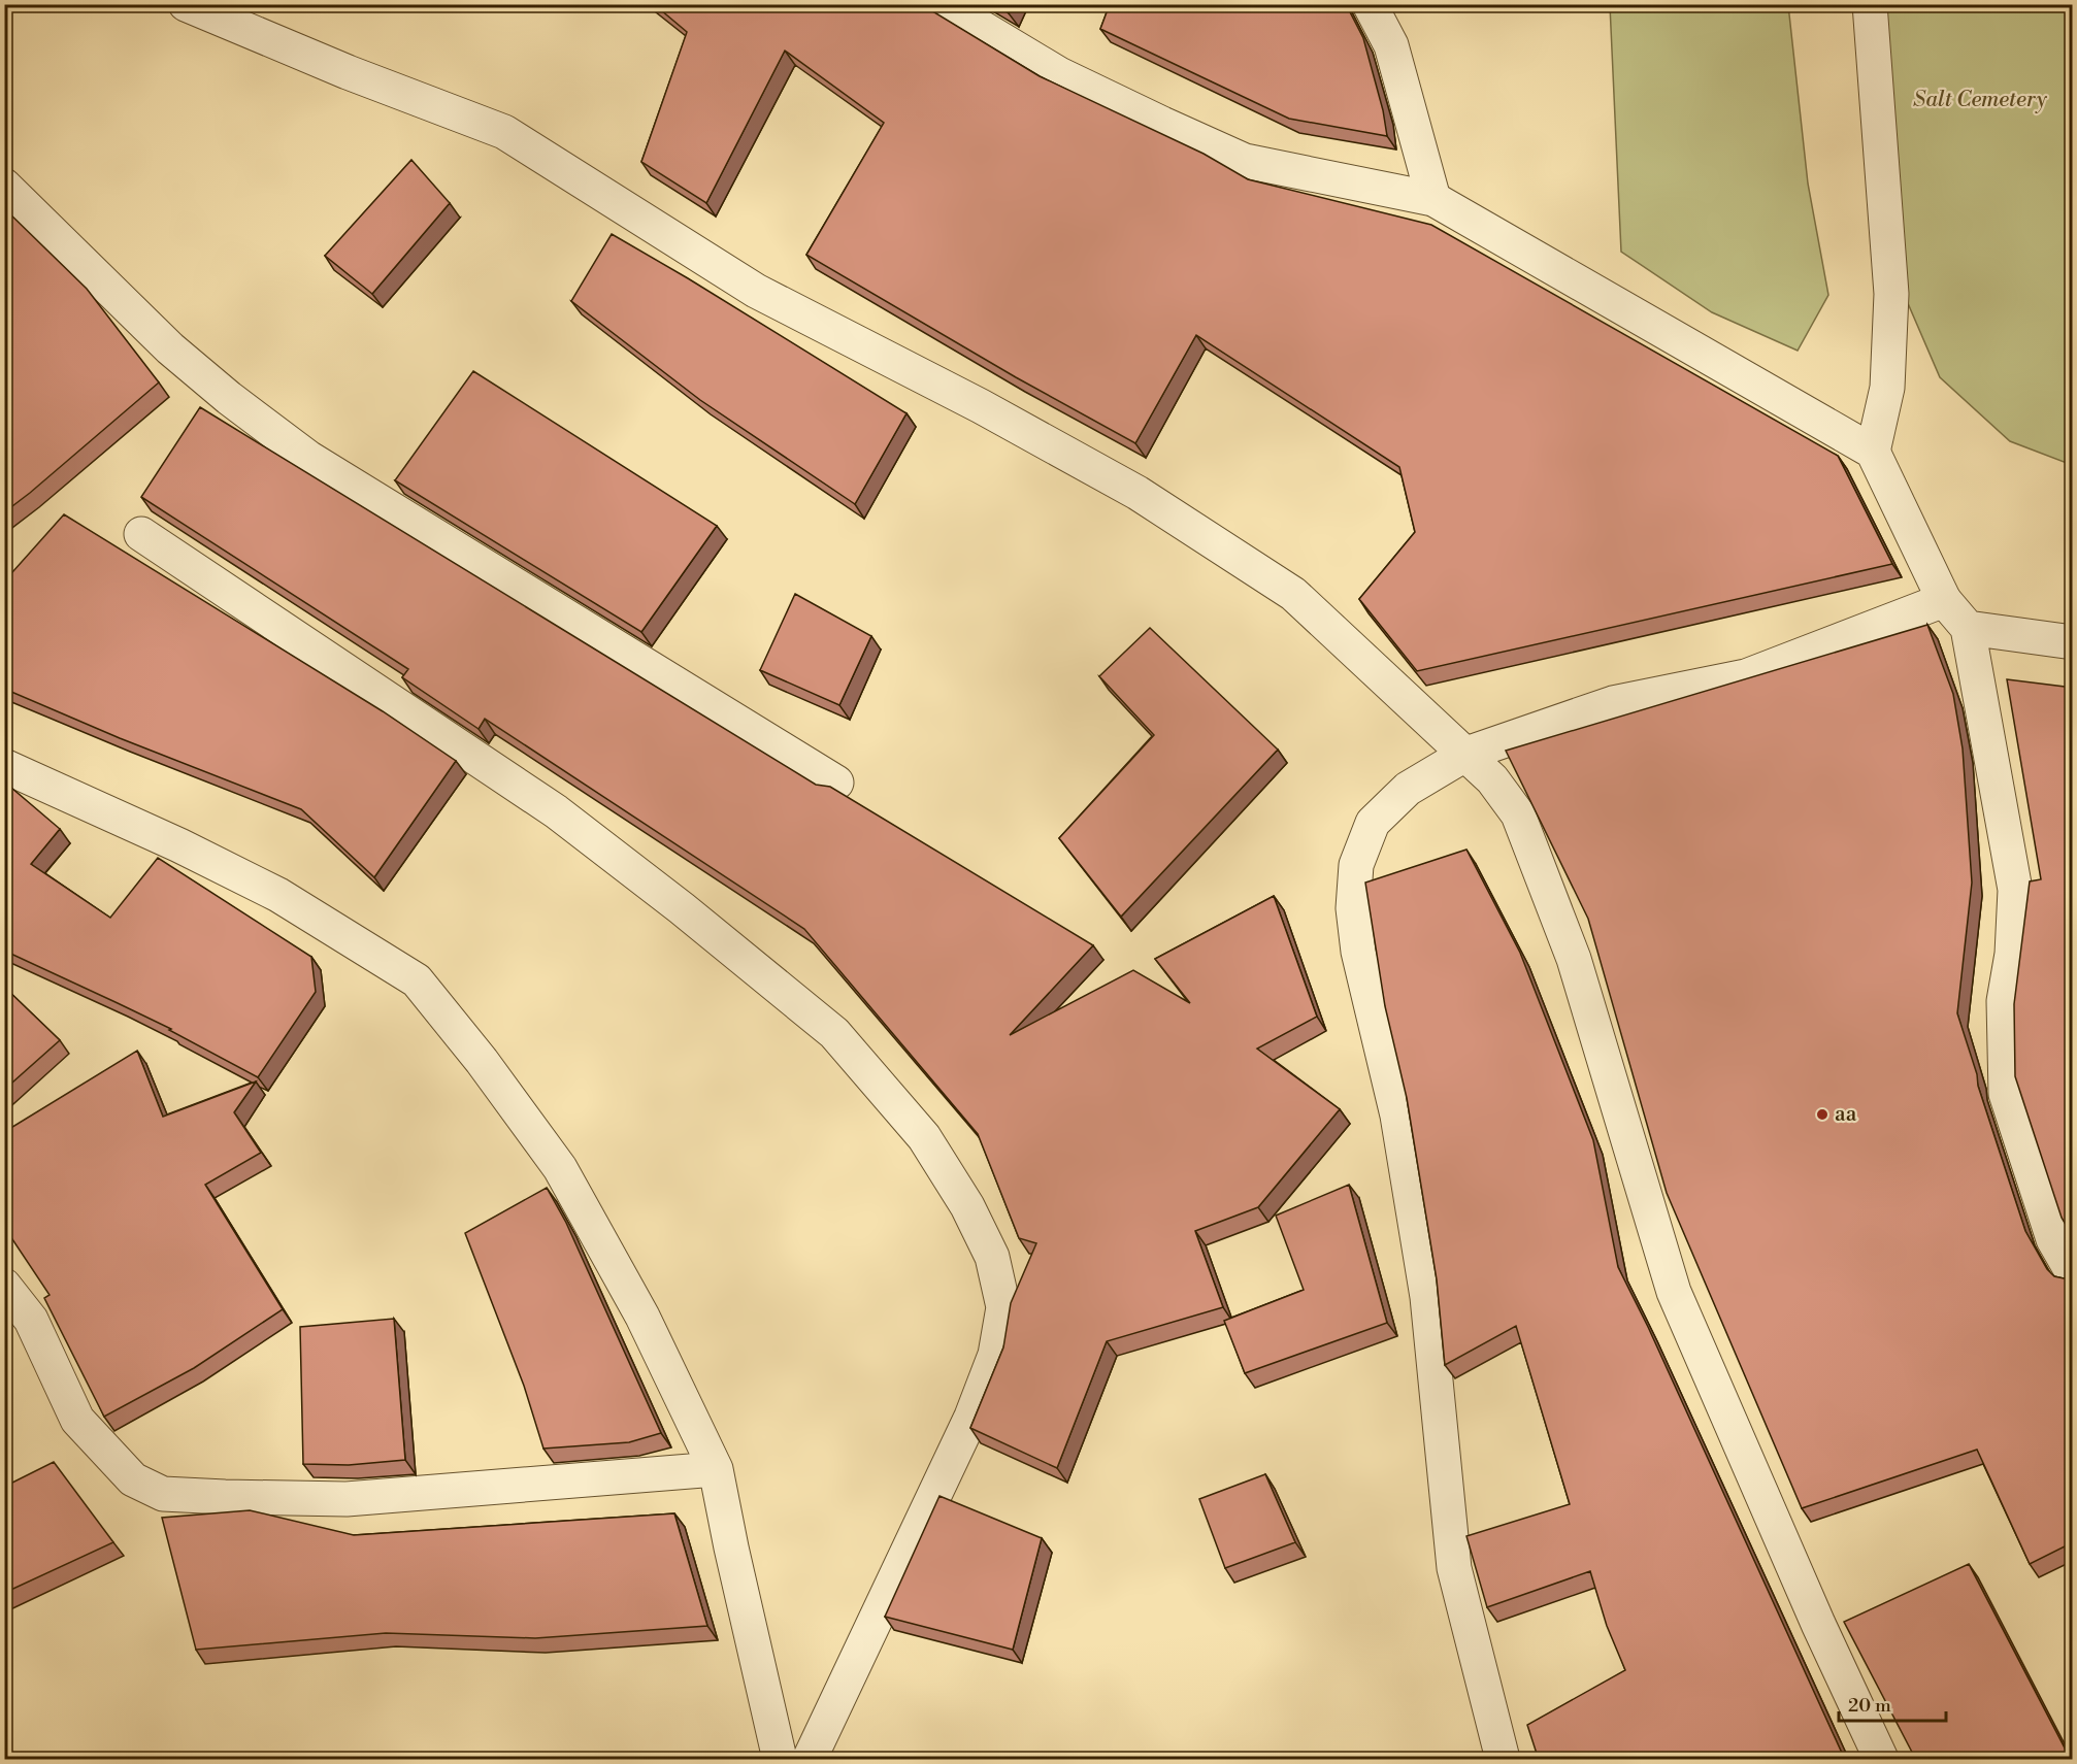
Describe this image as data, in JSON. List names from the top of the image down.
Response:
{
  "parks": ["Salt Cemetery"],
  "places": ["aa"],
  "scale_bar": "20 m"
}
